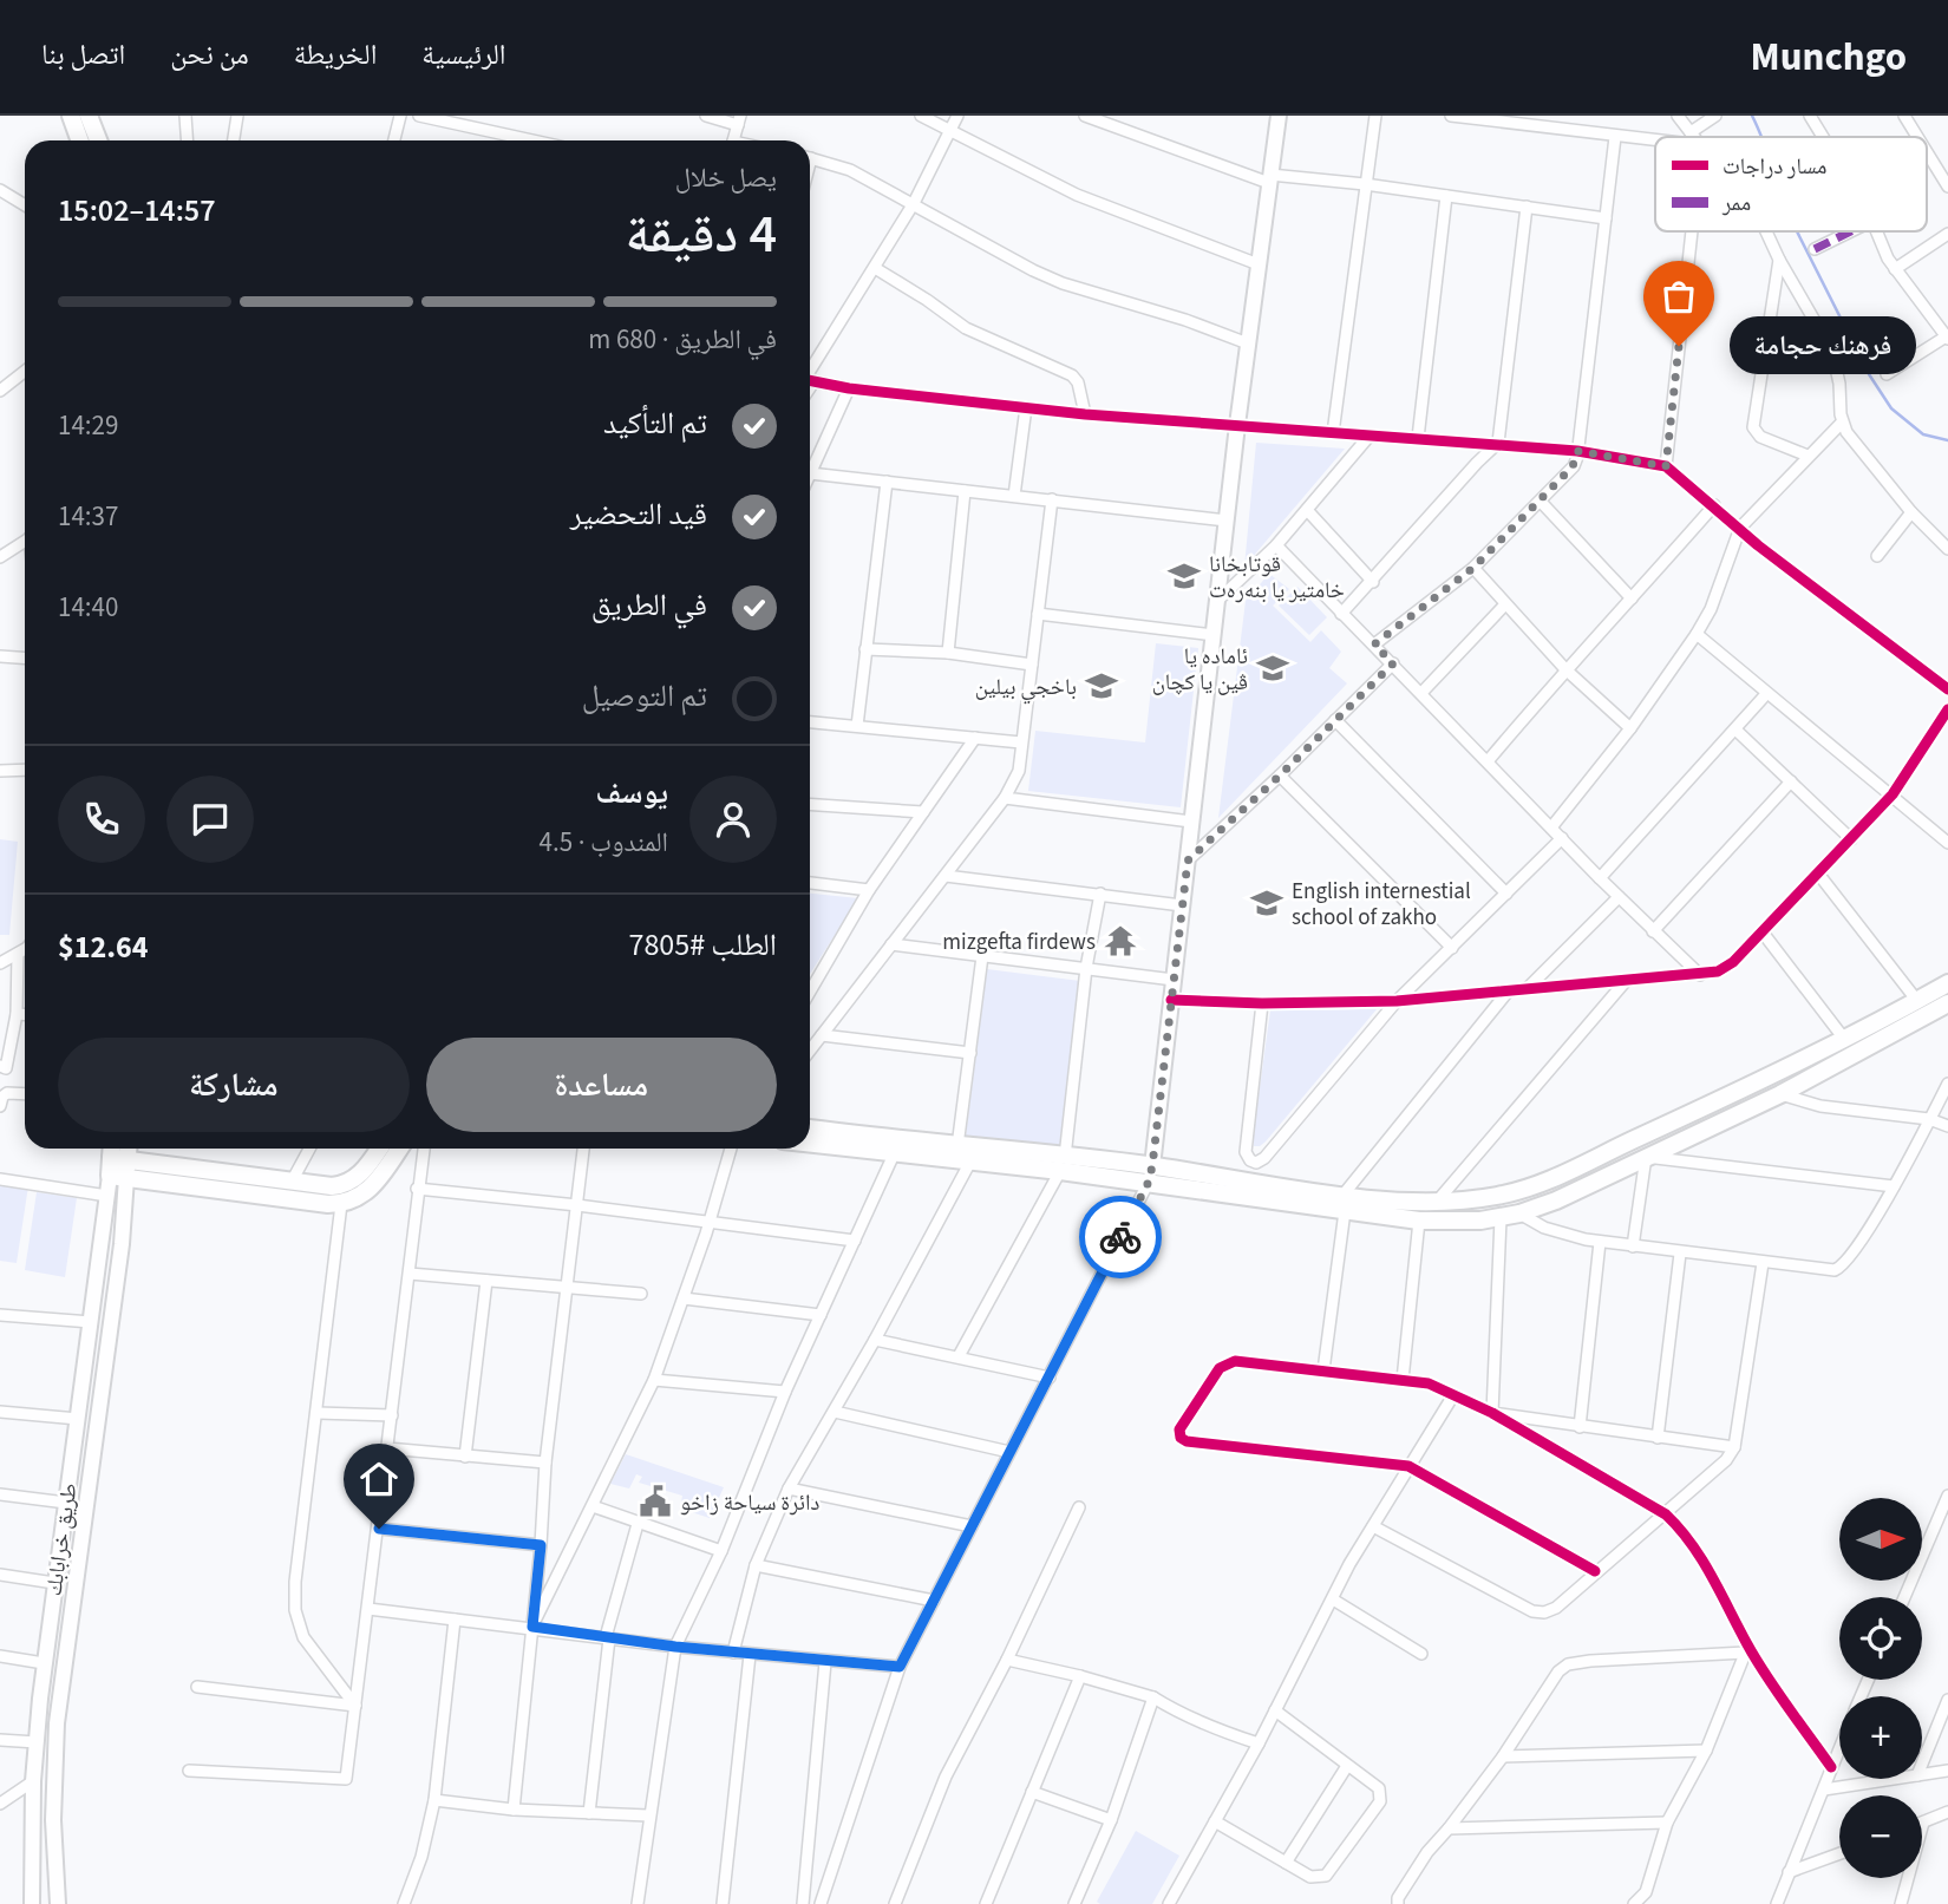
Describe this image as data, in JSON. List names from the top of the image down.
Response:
{
  "streets": {
    "main road": ["طريق خرابابك"]
  },
  "places": {
    "other": ["فرهنك حجامة"],
    "school or university": [
      "قوتابخانا خامتیر یا بنەرەت",
      "ئاماده یا ڤین یا کچان",
      "باخجي بيلين",
      "English internestial school of zakho"
    ],
    "temple": ["mizgefta firdews"],
    "public building": ["دائرة سياحة زاخو"]
  },
  "legend": ["مسار دراجات", "ممر"],
  "north": "right",
  "page": {
    "header": "Munchgo",
    "nav": [
      "الرئيسية",
      "الخريطة",
      "من نحن",
      "اتصل بنا"
    ],
    "heading": ["4 دقيقة", "يصل خلال", "14:57–15:02"],
    "panel": [
      "يوسف",
      "المندوب · 4.5",
      "الطلب #7805",
      "$12.64"
    ],
    "bar": "في الطريق · 680 m",
    "bubble": "فرهنك حجامة",
    "list": [
      ["تم التأكيد", "14:29"],
      ["قيد التحضير", "14:37"],
      ["في الطريق", "14:40"],
      "تم التوصيل"
    ],
    "buttons": ["مساعدة", "مشاركة"],
    "map_buttons": ["+", "−"]
  }
}
